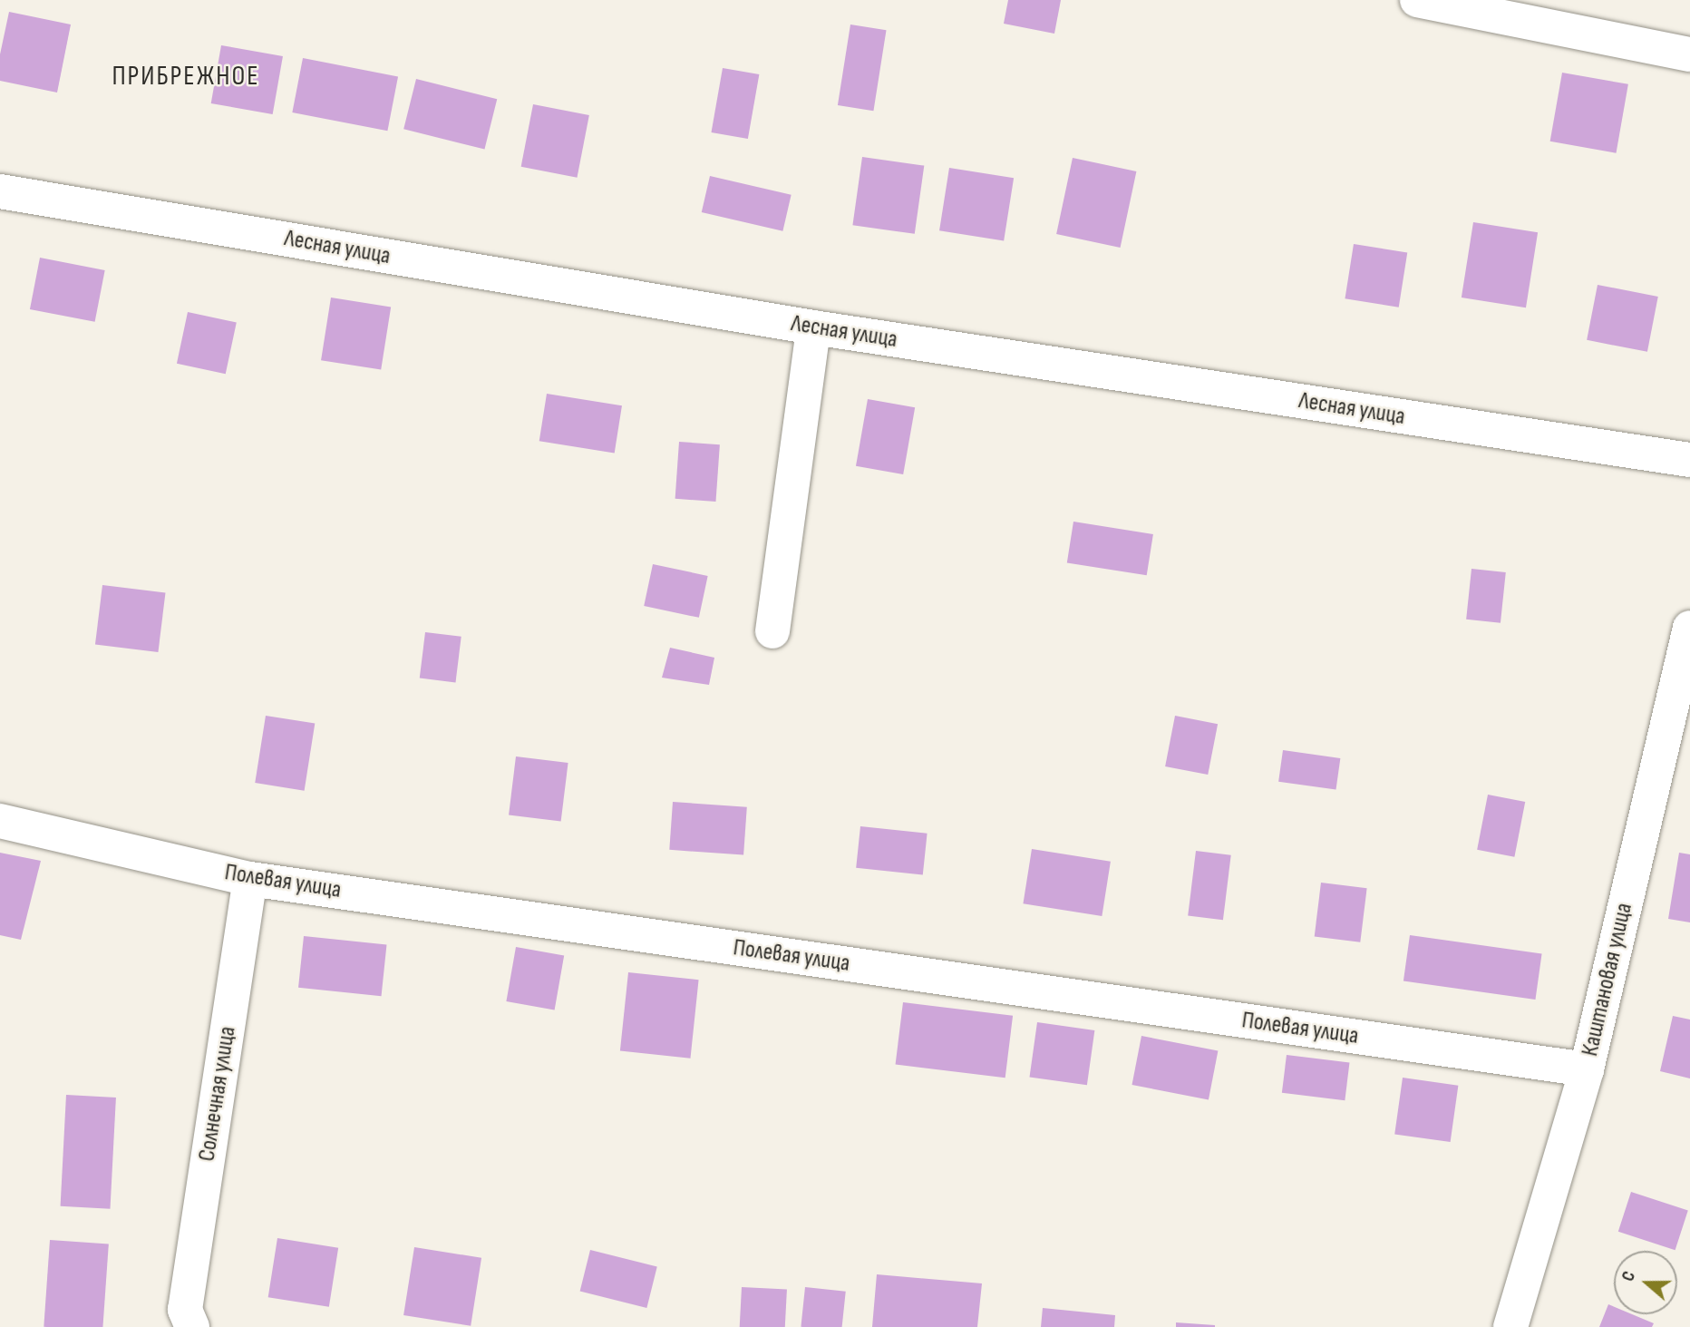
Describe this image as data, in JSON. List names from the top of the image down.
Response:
{
  "streets": {
    "street": [
      "Лесная улица",
      "Полевая улица",
      "Каштановая улица",
      "Солнечная улица"
    ]
  },
  "crossings": [
    ["Полевая улица", "Каштановая улица"],
    ["Полевая улица", "Солнечная улица"]
  ],
  "districts": ["ПРИБРЕЖНОЕ"],
  "north": "left"
}
